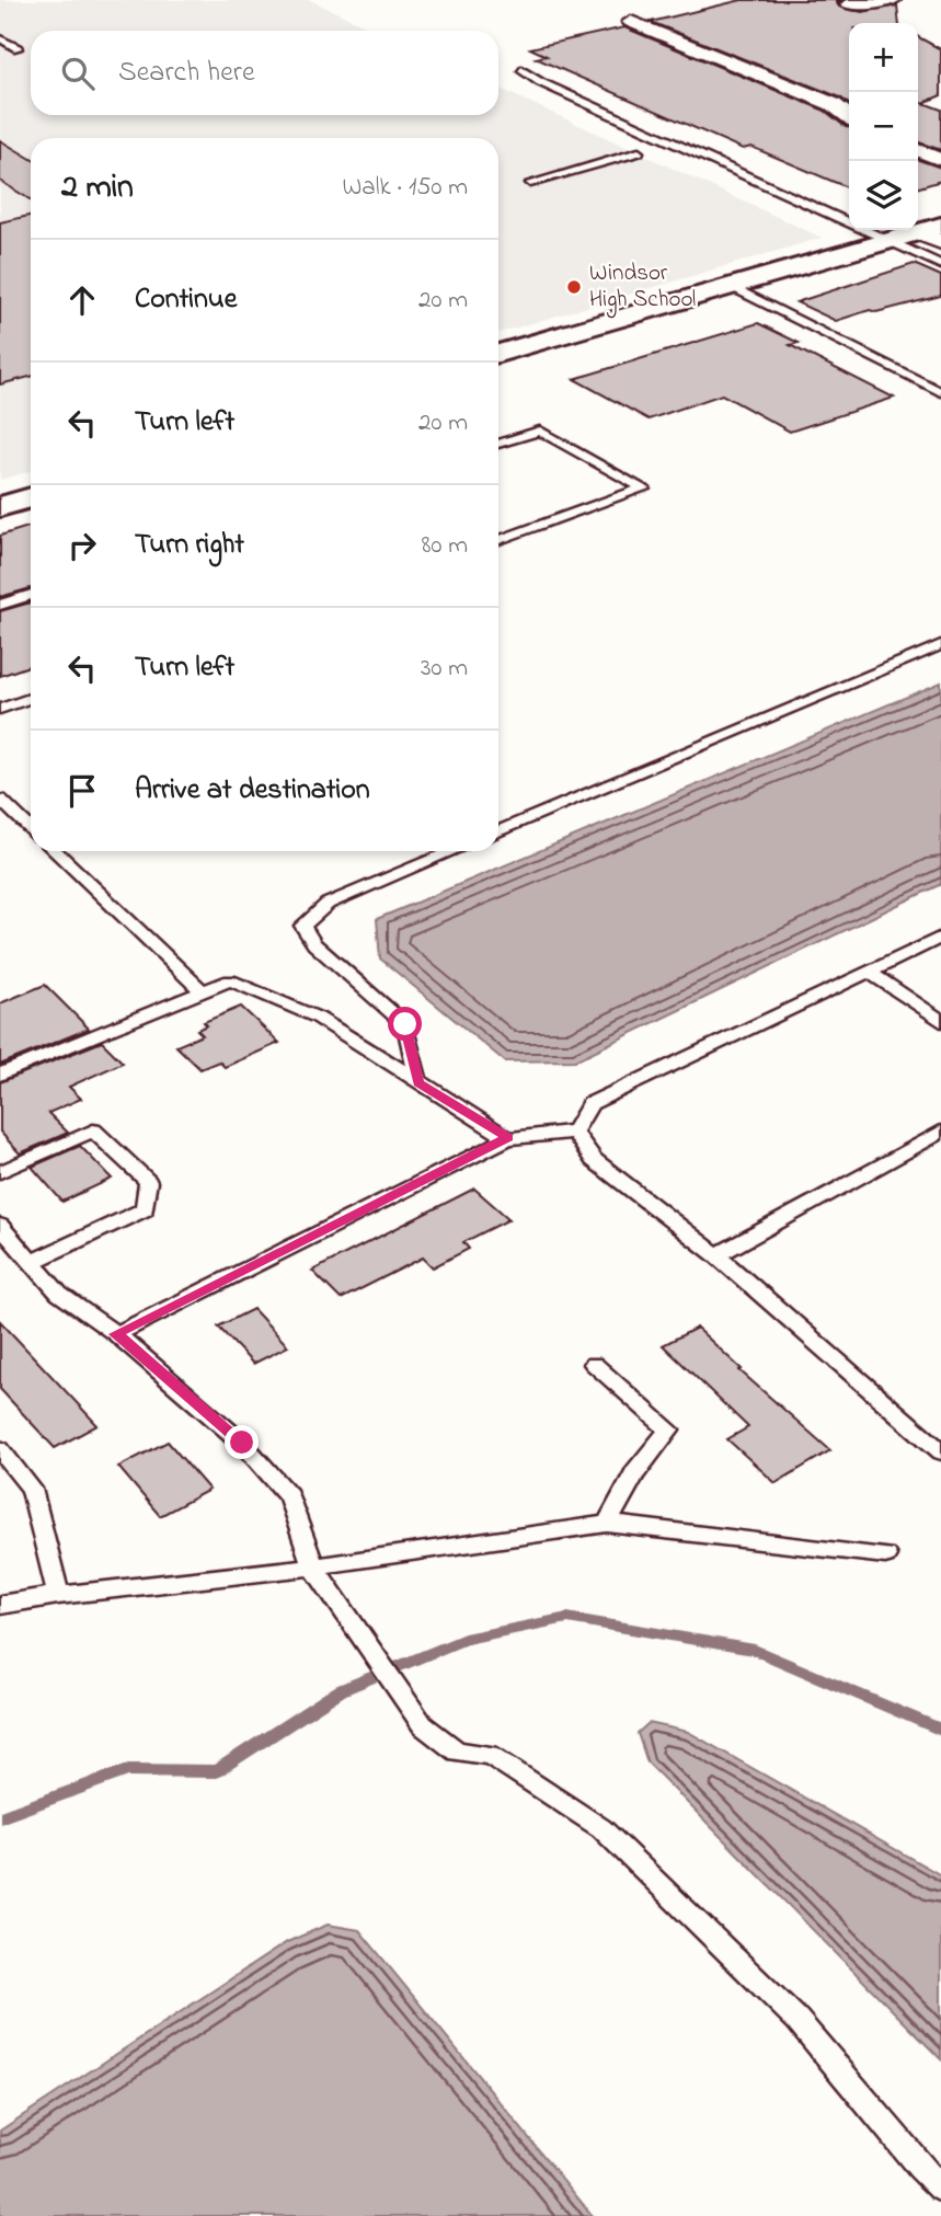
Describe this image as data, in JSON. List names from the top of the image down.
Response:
{
  "places": ["Windsor High School"],
  "page": {
    "map_buttons": ["+", "−"],
    "search": "Search here",
    "heading": ["2 min", "Walk · 150 m"],
    "list": [
      ["Continue", "20 m"],
      ["Turn left", "20 m"],
      ["Turn right", "80 m"],
      ["Turn left", "30 m"],
      "Arrive at destination"
    ]
  }
}
